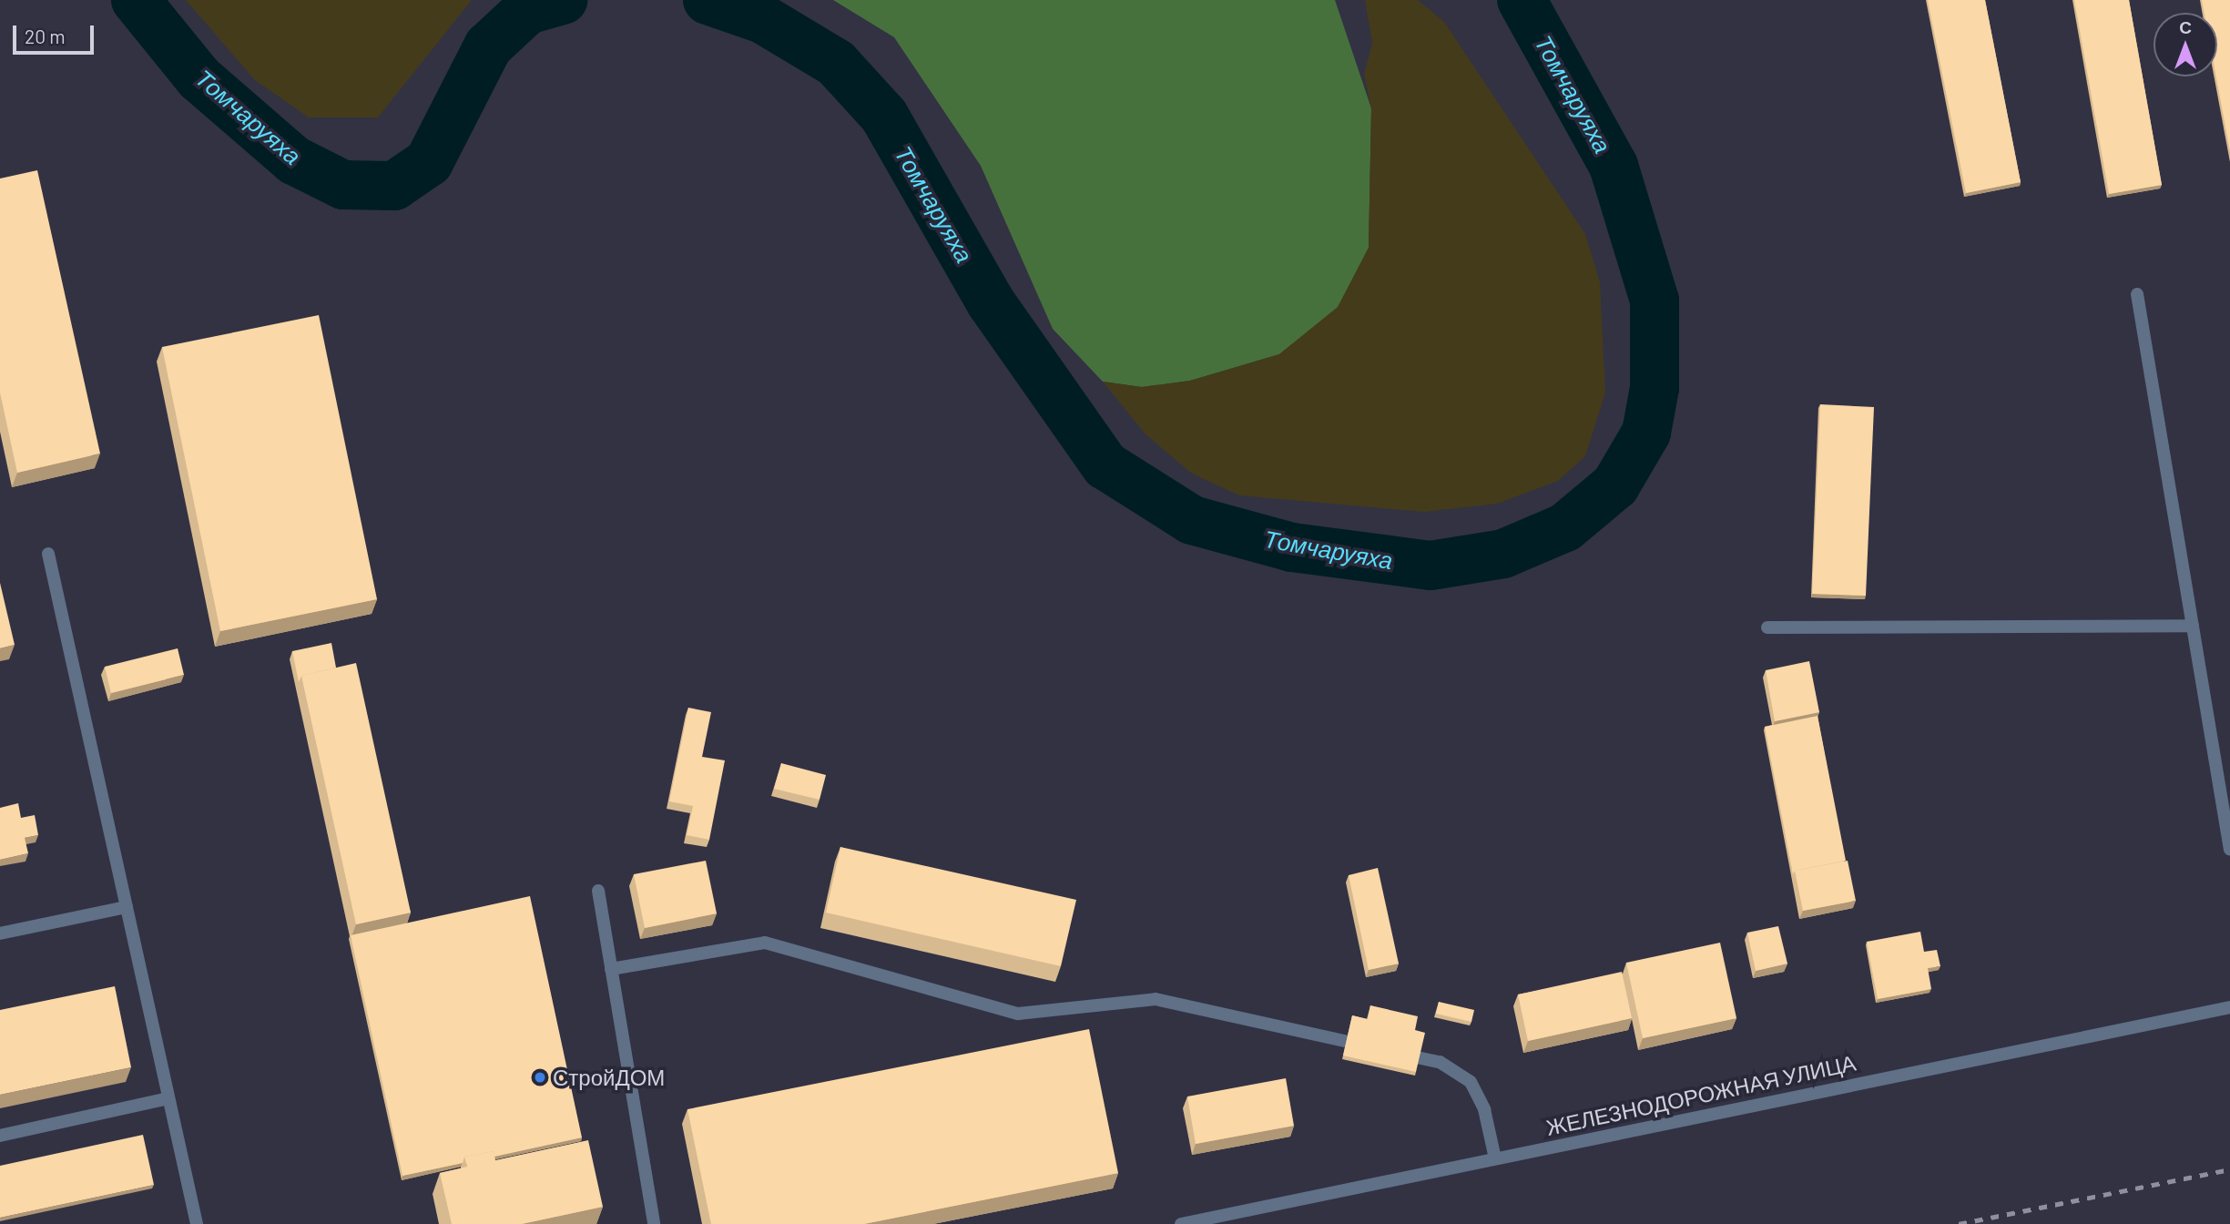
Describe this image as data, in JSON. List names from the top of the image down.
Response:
{
  "streets": {
    "street": ["ЖЕЛЕЗНОДОРОЖНАЯ УЛИЦА"]
  },
  "water": ["Томчаруяха"],
  "places": ["СтройДОМ"],
  "scale_bar": "20 m",
  "north": "top"
}
